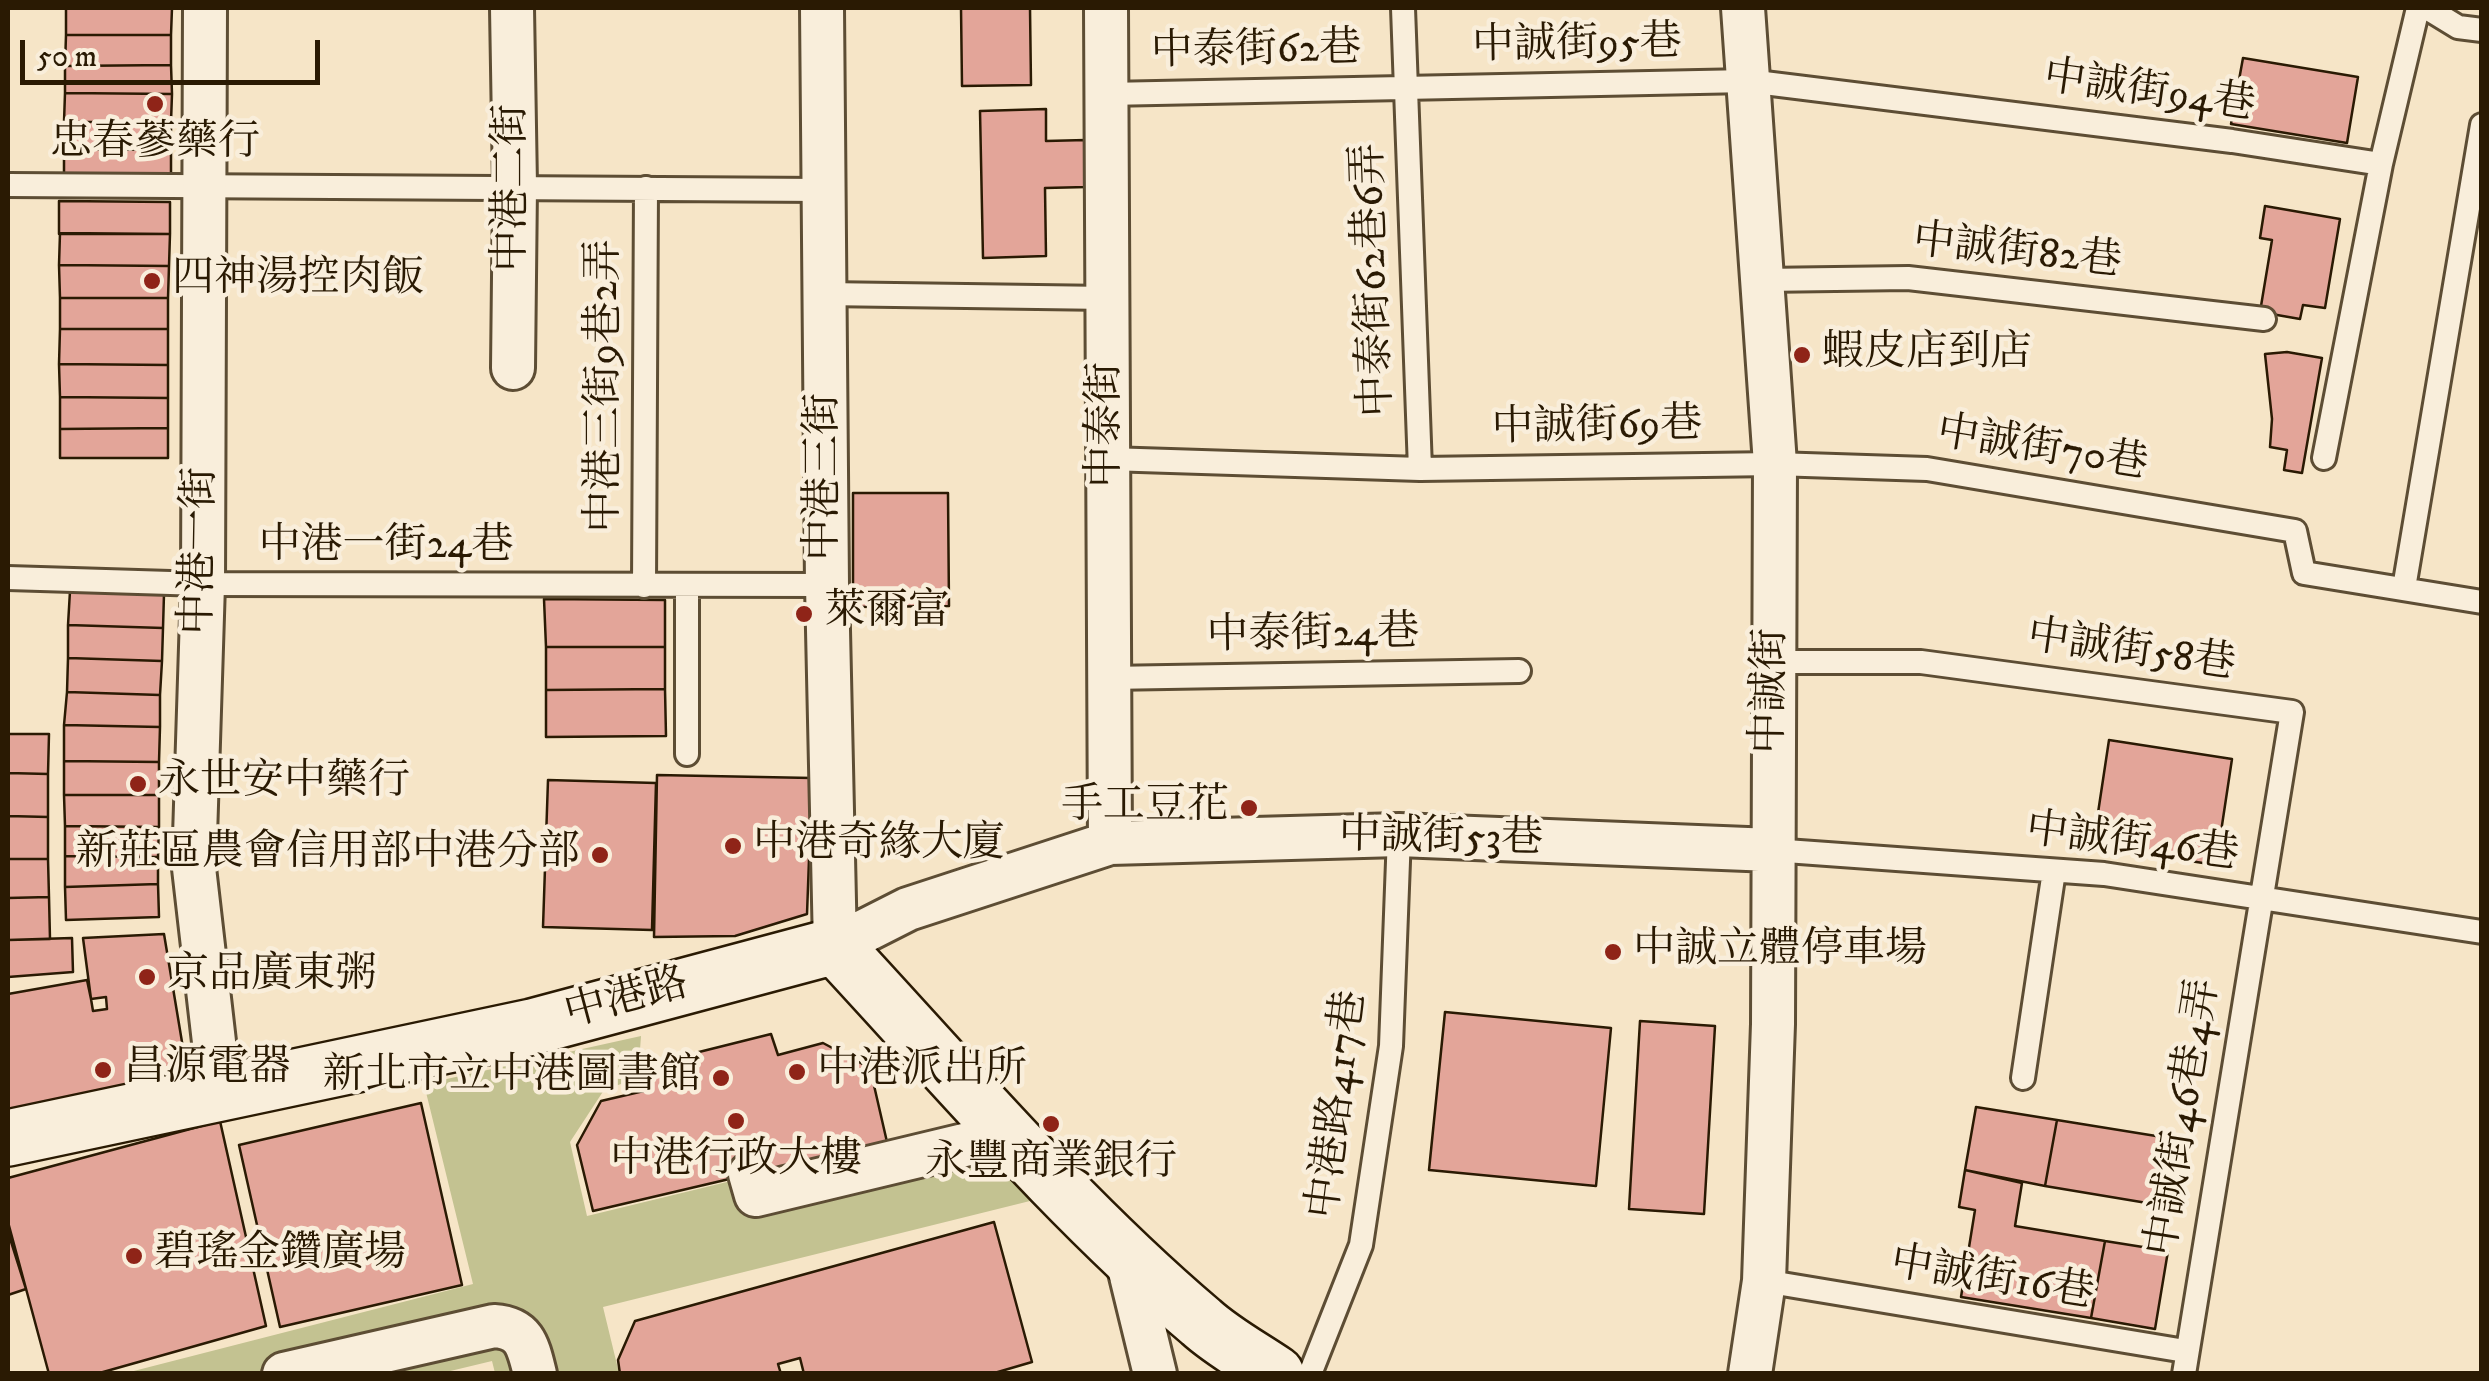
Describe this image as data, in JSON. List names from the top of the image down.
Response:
{
  "streets": {
    "street": [
      "中港二街",
      "中泰街",
      "中港三街",
      "中港一街",
      "中誠街",
      "中誠街53巷",
      "中港路"
    ],
    "lane": [
      "中誠街95巷",
      "中泰街62巷",
      "中誠街94巷",
      "中誠街82巷",
      "中泰街62巷6弄",
      "中港三街9巷2弄",
      "中誠街69巷",
      "中誠街70巷",
      "中港一街24巷",
      "中泰街24巷",
      "中誠街58巷",
      "中誠街46巷",
      "中港路417巷",
      "中誠街46巷4弄",
      "中誠街16巷"
    ]
  },
  "crossings": [
    ["中誠街95巷", "中泰街62巷"],
    ["中誠街95巷", "中誠街94巷"],
    ["中誠街95巷", "中泰街62巷6弄"],
    ["中誠街95巷", "中誠街"],
    ["中泰街62巷", "中泰街62巷6弄"],
    ["中泰街62巷", "中泰街"],
    ["中誠街94巷", "中誠街"],
    ["中誠街82巷", "中誠街"],
    ["中泰街62巷6弄", "中誠街69巷"],
    ["中港三街9巷2弄", "中港一街24巷"],
    ["中泰街", "中誠街69巷"],
    ["中泰街", "中泰街24巷"],
    ["中泰街", "中誠街53巷"],
    ["中泰街", "中港路"],
    ["中誠街69巷", "中誠街70巷"],
    ["中誠街69巷", "中誠街"],
    ["中誠街70巷", "中誠街"],
    ["中港三街", "中港一街24巷"],
    ["中港三街", "中港路"],
    ["中港一街24巷", "中港一街"],
    ["中港一街", "中港路"],
    ["中誠街58巷", "中誠街"],
    ["中誠街58巷", "中誠街46巷"],
    ["中誠街58巷", "中誠街46巷4弄"],
    ["中誠街", "中誠街53巷"],
    ["中誠街", "中誠街46巷"],
    ["中誠街", "中誠街16巷"],
    ["中誠街53巷", "中誠街46巷"],
    ["中誠街53巷", "中港路"],
    ["中誠街53巷", "中港路417巷"],
    ["中誠街46巷", "中誠街46巷4弄"],
    ["中誠街46巷4弄", "中誠街16巷"]
  ],
  "places": [
    "忠春蔘藥行",
    "四神湯控肉飯",
    "蝦皮店到店",
    "萊爾富",
    "永世安中藥行",
    "手工豆花",
    "中港奇緣大廈",
    "新莊區農會信用部中港分部",
    "中誠立體停車場",
    "京品廣東粥",
    "昌源電器",
    "中港派出所",
    "新北市立中港圖書館",
    "中港行政大樓",
    "永豐商業銀行",
    "碧瑤金鑽廣場"
  ],
  "scale_bar": "50 m"
}
